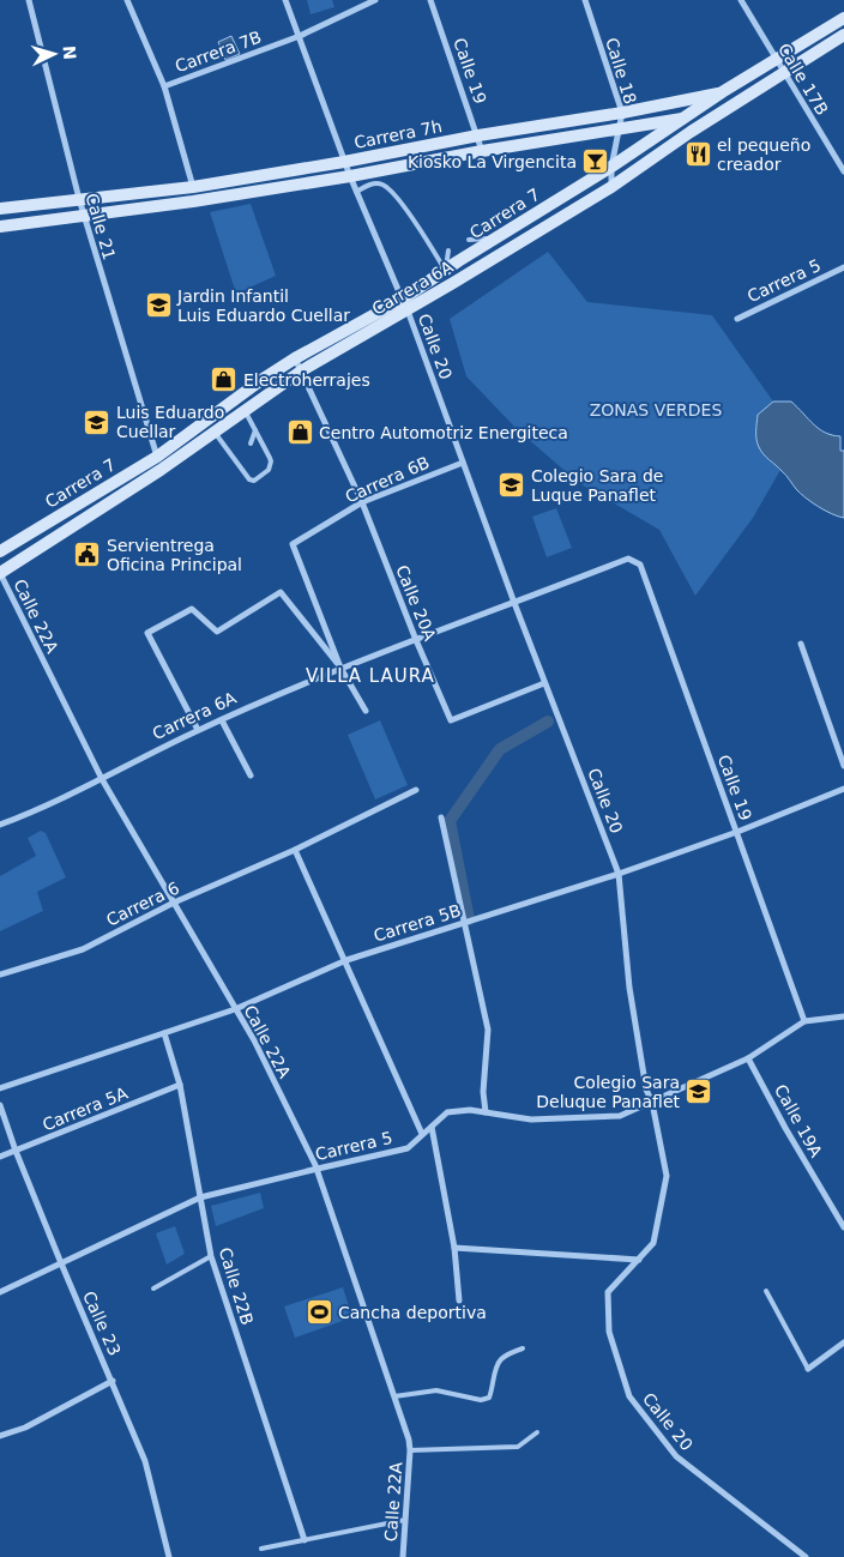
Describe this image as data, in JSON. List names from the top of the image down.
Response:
{
  "streets": {
    "main road": ["Carrera 7h", "Carrera 7", "Carrera 6A"],
    "street": [
      "Carrera 7B",
      "Calle 19",
      "Calle 18",
      "Calle 17B",
      "Calle 21",
      "Carrera 5",
      "Calle 20",
      "Carrera 6B",
      "Calle 20A",
      "Calle 22A",
      "Carrera 6",
      "Carrera 5B",
      "Carrera 5A",
      "Calle 19A",
      "Calle 22B",
      "Calle 23"
    ]
  },
  "crossings": [
    ["Carrera 7B", "Carrera 7h"],
    ["Carrera 7B", "Calle 20"],
    ["Calle 19", "Carrera 7h"],
    ["Calle 19", "Carrera 5"],
    ["Calle 19", "Carrera 6A"],
    ["Calle 19", "Carrera 5B"],
    ["Calle 18", "Carrera 7h"],
    ["Calle 18", "Carrera 7"],
    ["Calle 18", "Carrera 6A"],
    ["Calle 17B", "Carrera 7"],
    ["Calle 17B", "Carrera 6A"],
    ["Carrera 7h", "Carrera 7"],
    ["Carrera 7h", "Calle 21"],
    ["Carrera 7h", "Calle 20"],
    ["Carrera 7", "Calle 21"],
    ["Carrera 7", "Carrera 6A"],
    ["Carrera 7", "Calle 20"],
    ["Carrera 7", "Calle 20A"],
    ["Carrera 5", "Calle 20"],
    ["Carrera 5", "Calle 22A"],
    ["Carrera 5", "Calle 19A"],
    ["Carrera 5", "Calle 22B"],
    ["Carrera 5", "Calle 23"],
    ["Carrera 6A", "Calle 20"],
    ["Carrera 6A", "Carrera 6B"],
    ["Carrera 6A", "Calle 20A"],
    ["Carrera 6A", "Calle 22A"],
    ["Calle 20", "Carrera 6B"],
    ["Calle 20", "Calle 20A"],
    ["Calle 20", "Carrera 5B"],
    ["Carrera 6B", "Calle 20A"],
    ["Calle 22A", "Carrera 6"],
    ["Calle 22A", "Carrera 5B"],
    ["Carrera 5B", "Calle 22B"],
    ["Carrera 5A", "Calle 22B"],
    ["Carrera 5A", "Calle 23"]
  ],
  "districts": ["VILLA LAURA"],
  "parks": ["ZONAS VERDES"],
  "places": {
    "restaurant": ["el pequeño creador"],
    "bar": ["Kiosko La Virgencita"],
    "school or university": [
      "Jardin Infantil Luis Eduardo Cuellar",
      "Luis Eduardo Cuellar",
      "Colegio Sara de Luque Panaflet",
      "Colegio Sara Deluque Panaflet"
    ],
    "shop": ["Electroherrajes", "Centro Automotriz Energiteca"],
    "public building": ["Servientrega Oficina Principal"],
    "sports": ["Cancha deportiva"]
  },
  "north": "right"
}
